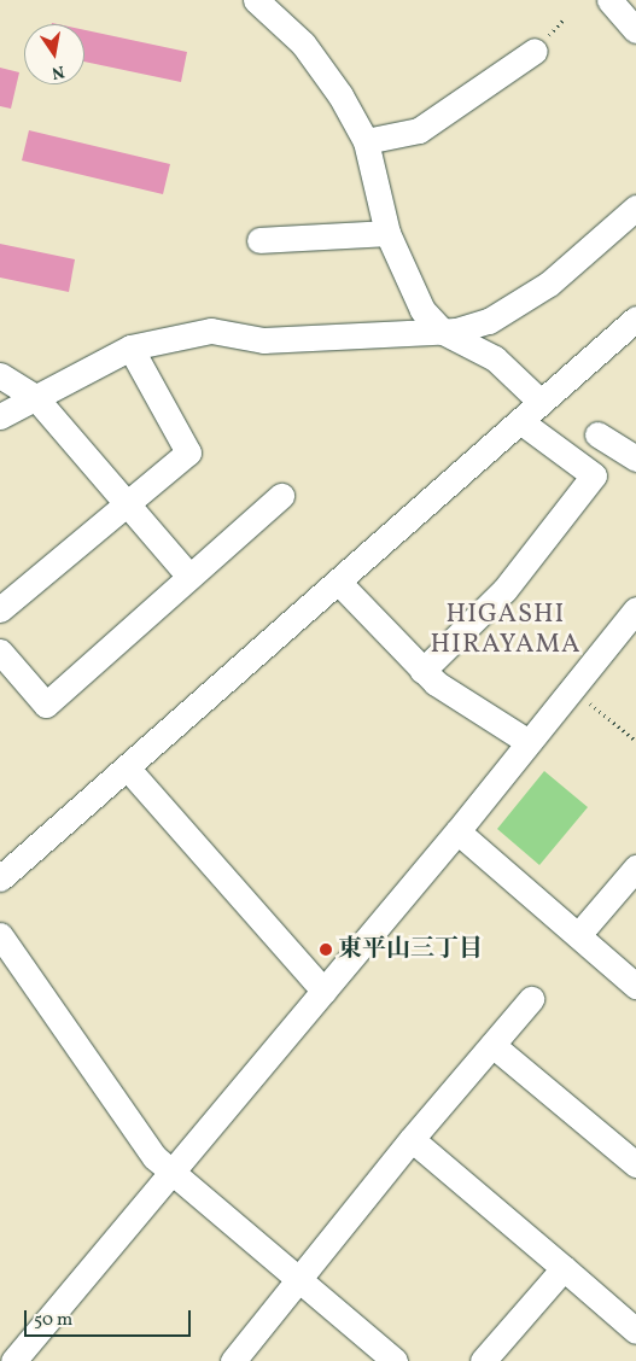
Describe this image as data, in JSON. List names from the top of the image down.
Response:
{
  "districts": ["HIGASHI HIRAYAMA"],
  "places": ["東平山三丁目"],
  "scale_bar": "50 m",
  "north": "bottom"
}
